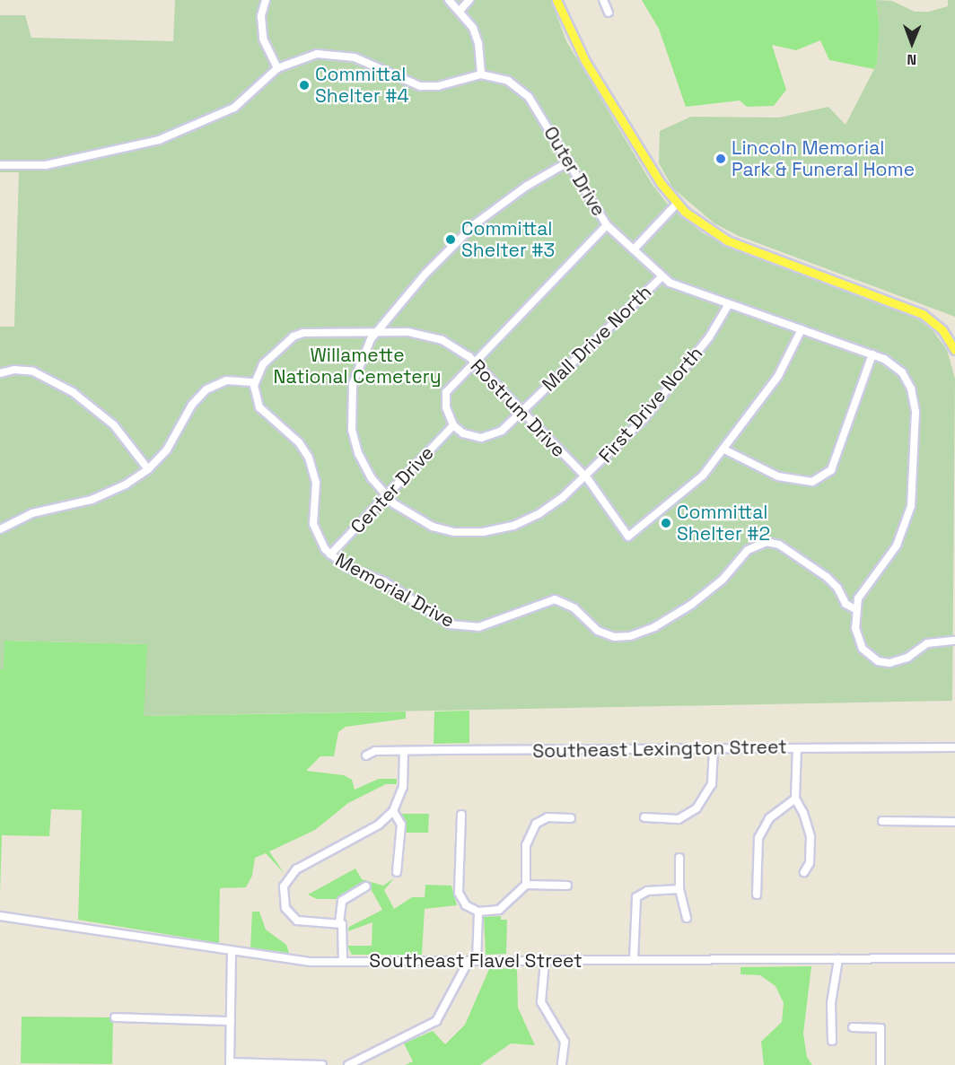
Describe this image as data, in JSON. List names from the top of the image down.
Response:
{
  "streets": {
    "street": [
      "Outer Drive",
      "Mall Drive North",
      "First Drive North",
      "Rostrum Drive",
      "Center Drive",
      "Memorial Drive",
      "Southeast Lexington Street",
      "Southeast Flavel Street"
    ]
  },
  "crossings": [
    ["Outer Drive", "Mall Drive North"],
    ["Outer Drive", "First Drive North"],
    ["Outer Drive", "Memorial Drive"],
    ["Mall Drive North", "Rostrum Drive"],
    ["Mall Drive North", "Center Drive"],
    ["First Drive North", "Rostrum Drive"],
    ["First Drive North", "Center Drive"],
    ["Center Drive", "Memorial Drive"]
  ],
  "parks": ["Willamette National Cemetery"],
  "places": [
    "Committal Shelter #4",
    "Lincoln Memorial Park & Funeral Home",
    "Committal Shelter #3",
    "Committal Shelter #2"
  ],
  "north": "bottom"
}
